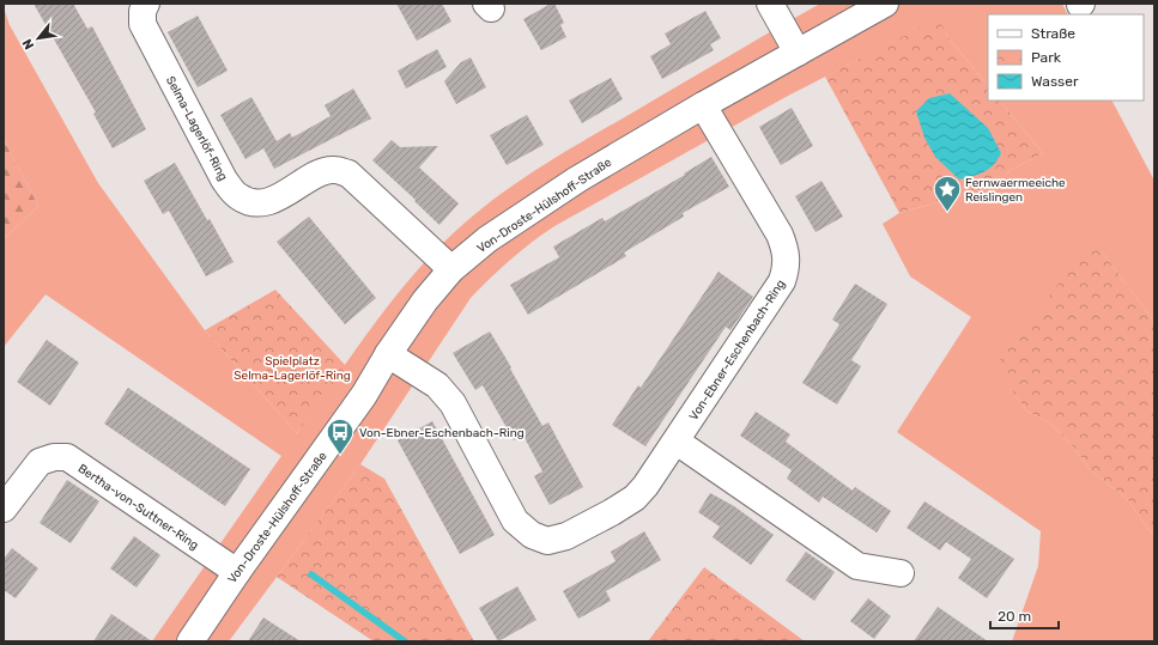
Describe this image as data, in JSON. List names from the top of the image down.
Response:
{
  "streets": {
    "street": [
      "Selma-Lagerlöf-Ring",
      "Von-Droste-Hülshoff-Straße",
      "Von-Ebner-Eschenbach-Ring",
      "Bertha-von-Suttner-Ring"
    ]
  },
  "crossings": [
    ["Selma-Lagerlöf-Ring", "Von-Droste-Hülshoff-Straße"],
    ["Von-Droste-Hülshoff-Straße", "Von-Ebner-Eschenbach-Ring"],
    ["Von-Droste-Hülshoff-Straße", "Bertha-von-Suttner-Ring"]
  ],
  "parks": ["Spielplatz Selma-Lagerlöf-Ring"],
  "places": {
    "place": ["Fernwaermeeiche Reislingen"],
    "bus stop": ["Von-Ebner-Eschenbach-Ring"]
  },
  "legend": ["Straße", "Park", "Wasser"],
  "scale_bar": "20 m",
  "north": "bottom left"
}
